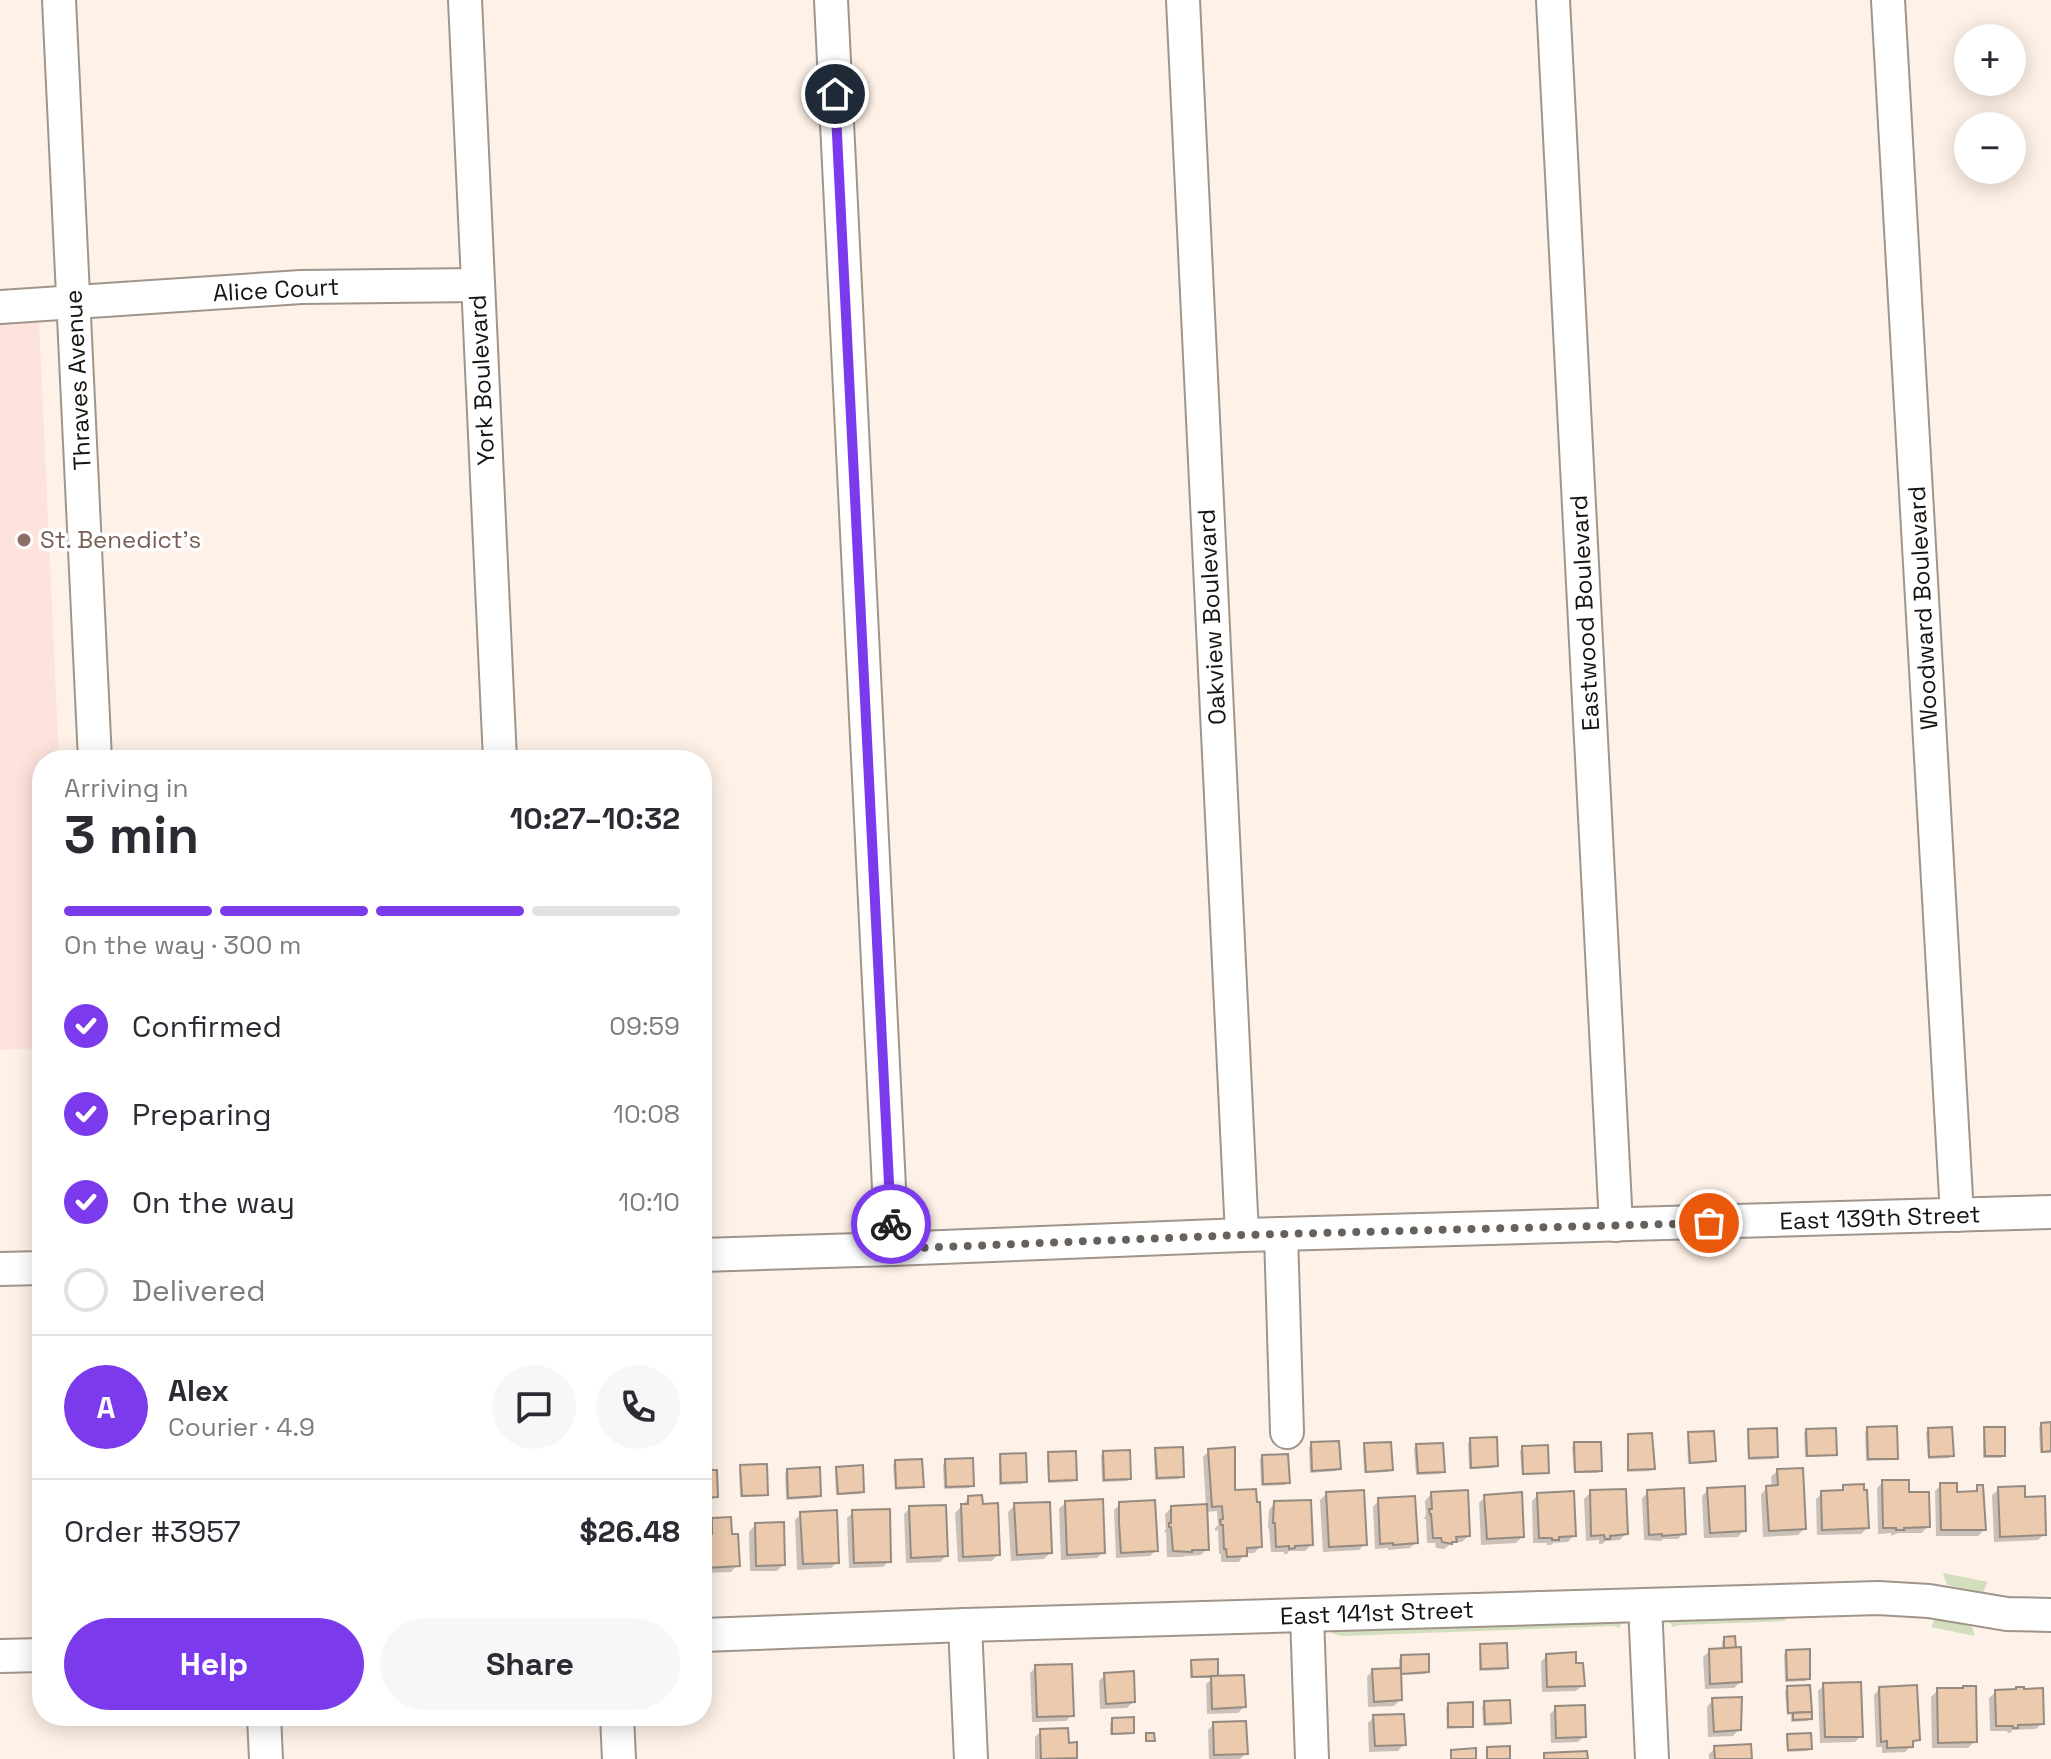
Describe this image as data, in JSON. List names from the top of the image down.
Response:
{
  "streets": {
    "street": [
      "Alice Court",
      "Thraves Avenue",
      "York Boulevard",
      "Woodward Boulevard",
      "Eastwood Boulevard",
      "Oakview Boulevard",
      "East 139th Street",
      "East 141st Street"
    ]
  },
  "crossings": [
    ["Alice Court", "Thraves Avenue"],
    ["Alice Court", "York Boulevard"],
    ["Woodward Boulevard", "East 139th Street"],
    ["Eastwood Boulevard", "East 139th Street"],
    ["Oakview Boulevard", "East 139th Street"]
  ],
  "places": ["St. Benedict's"],
  "page": {
    "map_buttons": ["+", "−"],
    "heading": ["3 min", "Arriving in", "10:27–10:32"],
    "panel": [
      "Alex",
      "Courier · 4.9",
      "Order #3957",
      "$26.48"
    ],
    "bar": "On the way · 300 m",
    "list": [
      ["Confirmed", "09:59"],
      ["Preparing", "10:08"],
      ["On the way", "10:10"],
      "Delivered"
    ],
    "round": "A",
    "buttons": ["Help", "Share"]
  }
}
